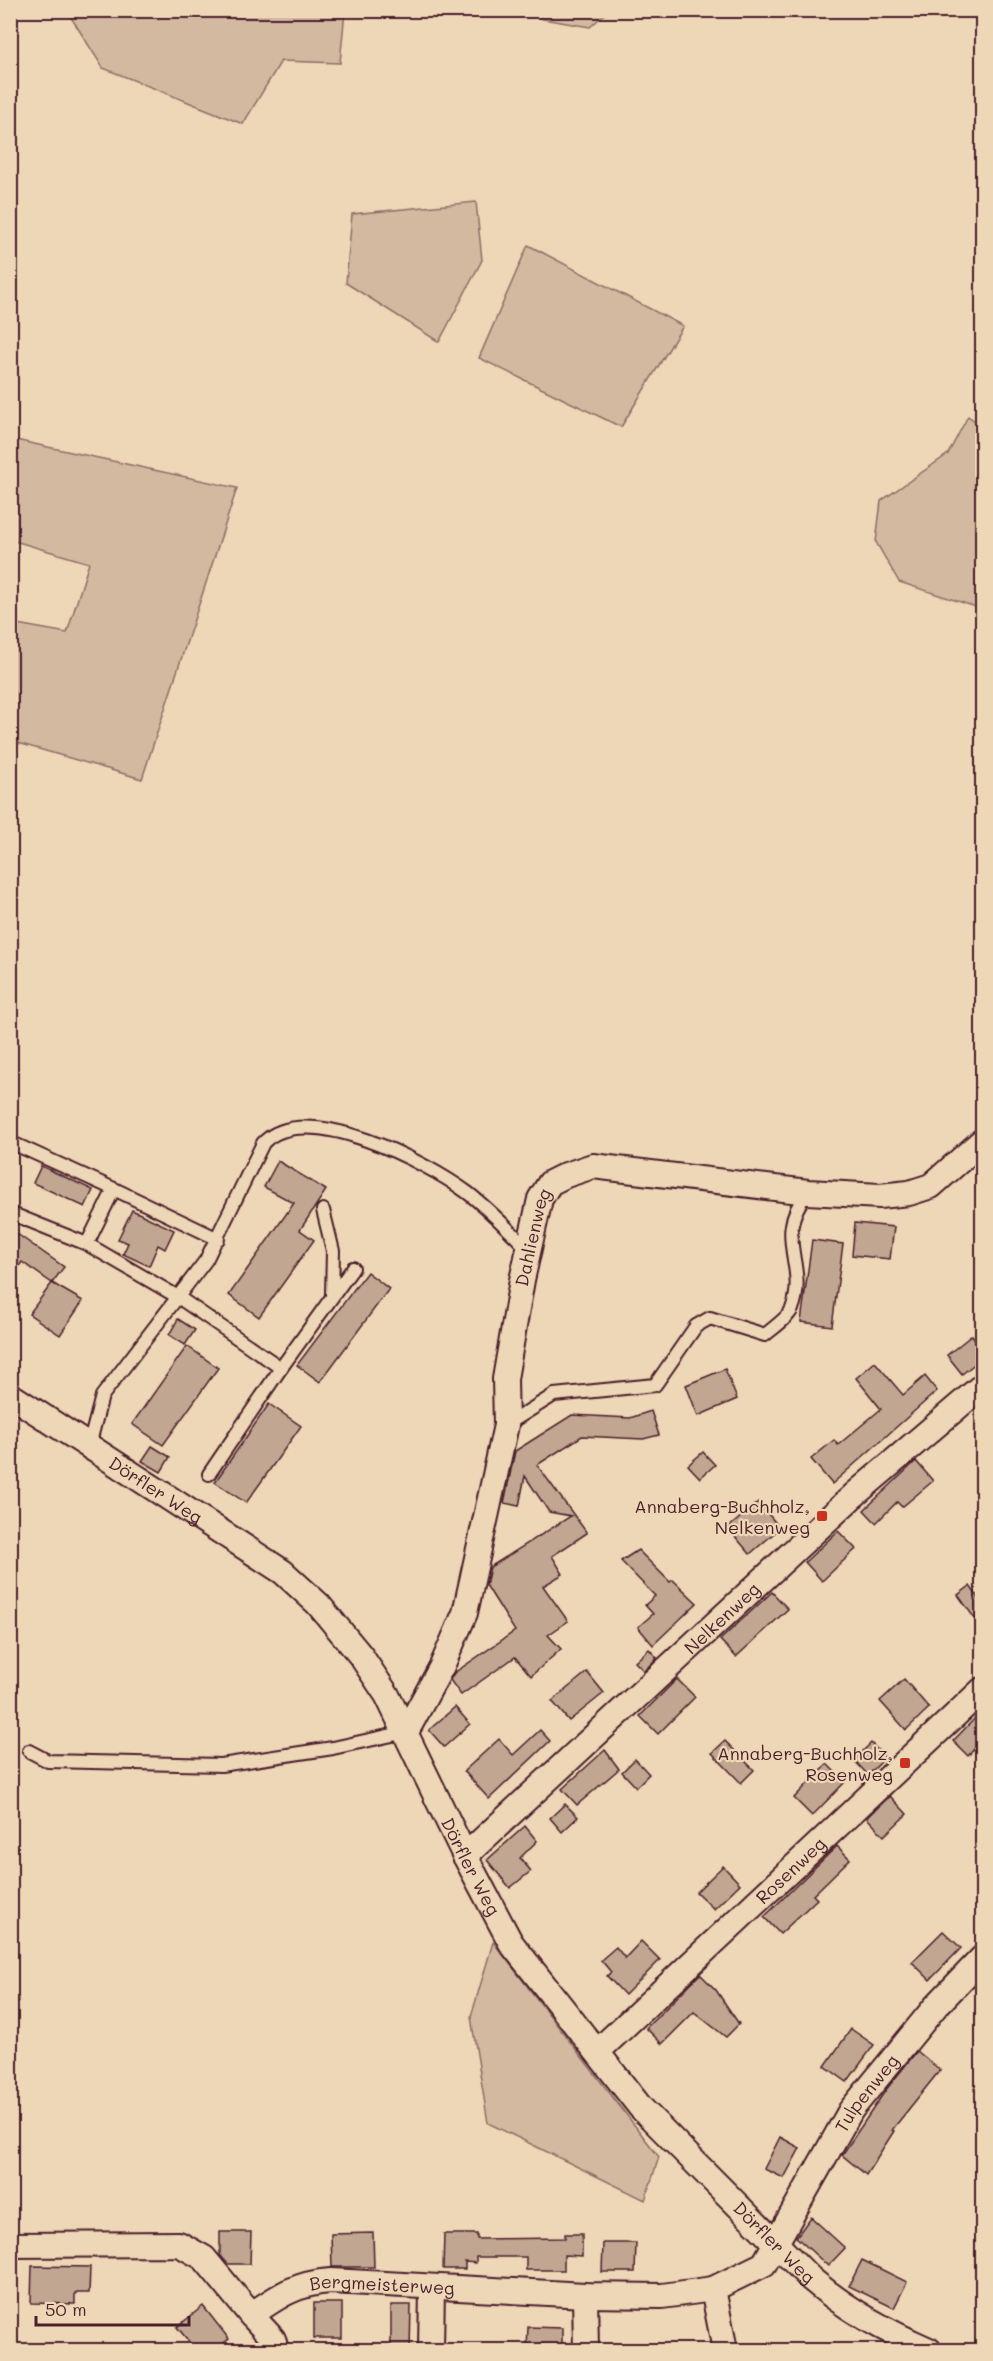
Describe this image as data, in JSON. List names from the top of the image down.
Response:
{
  "streets": {
    "street": [
      "Dahlienweg",
      "Dörfler Weg",
      "Nelkenweg",
      "Rosenweg",
      "Tulpenweg",
      "Bergmeisterweg"
    ]
  },
  "crossings": [
    ["Dahlienweg", "Dörfler Weg"],
    ["Dörfler Weg", "Nelkenweg"],
    ["Dörfler Weg", "Rosenweg"],
    ["Dörfler Weg", "Tulpenweg"],
    ["Dörfler Weg", "Bergmeisterweg"],
    ["Tulpenweg", "Bergmeisterweg"]
  ],
  "places": {
    "transit": ["Annaberg-Buchholz, Nelkenweg", "Annaberg-Buchholz, Rosenweg"]
  },
  "scale_bar": "50 m"
}
